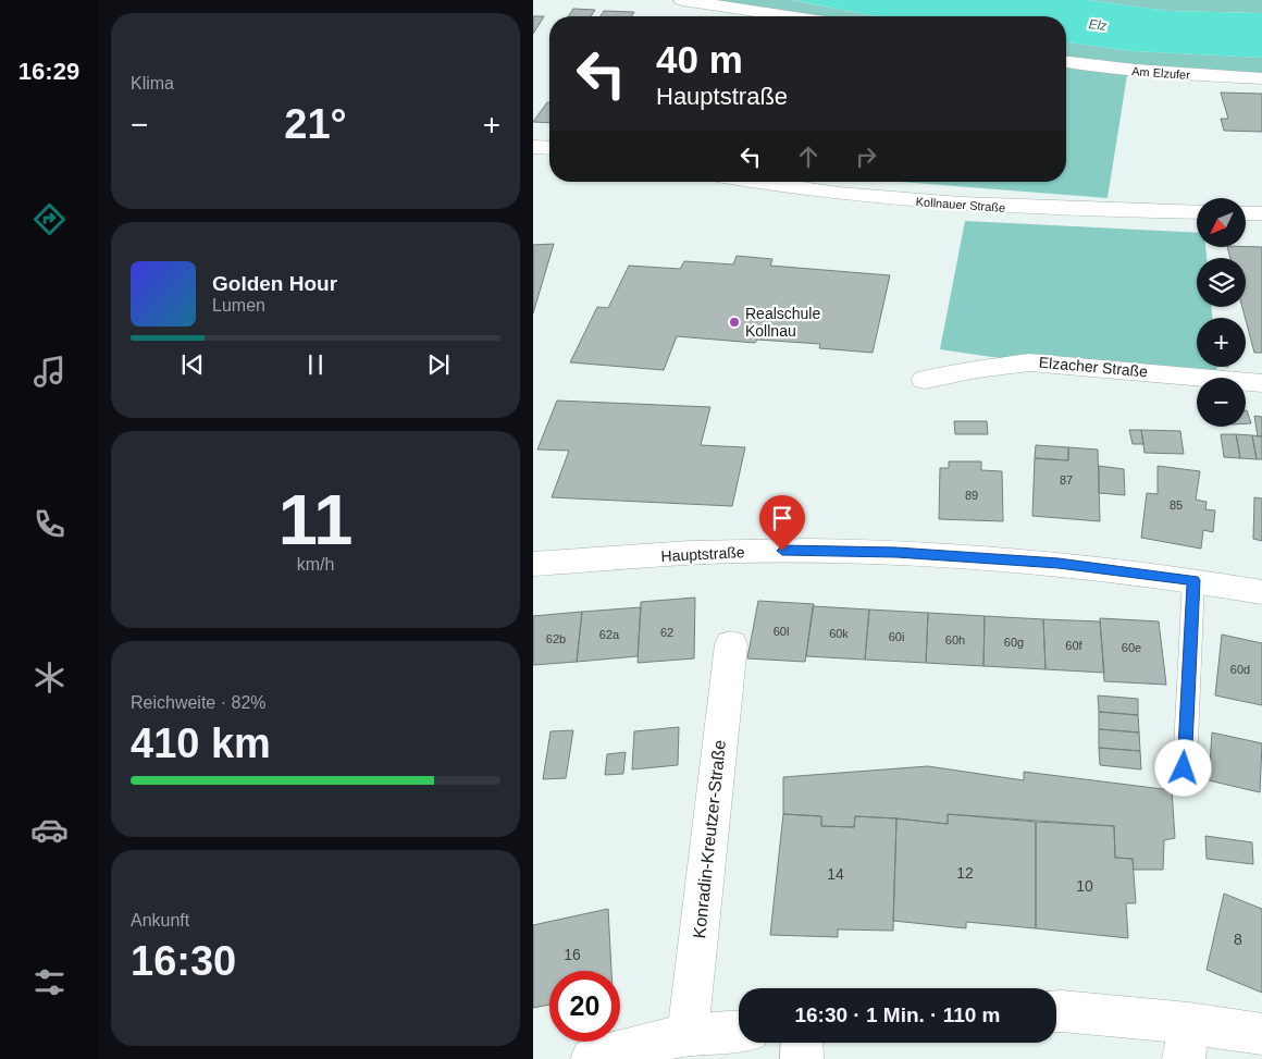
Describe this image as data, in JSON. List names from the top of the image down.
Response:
{
  "streets": {
    "street": [
      "Am Elzufer",
      "Kollnauer Straße",
      "Elzacher Straße",
      "Hauptstraße",
      "Konradin-Kreutzer-Straße"
    ]
  },
  "water": ["Elz"],
  "places": ["Realschule Kollnau"],
  "house_numbers": [
    "87",
    "89",
    "85",
    "60l",
    "62",
    "60k",
    "62a",
    "60i",
    "62b",
    "60h",
    "60g",
    "60f",
    "60e",
    "60d",
    "12",
    "14",
    "10",
    "8",
    "16"
  ],
  "north": "bottom left",
  "page": {
    "tabs": "16:29",
    "tile": [
      "Klima",
      ["11", "km/h"],
      ["Reichweite · 82%", "410 km"],
      ["Ankunft", "16:30"]
    ],
    "turn": ["40 m", "Hauptstraße"],
    "heat": ["−", "21°", "+"],
    "map_buttons": ["+", "−"],
    "song": ["Golden Hour", "Lumen"],
    "limit": "20",
    "trip": "16:30 · 1 Min. · 110 m"
  }
}
